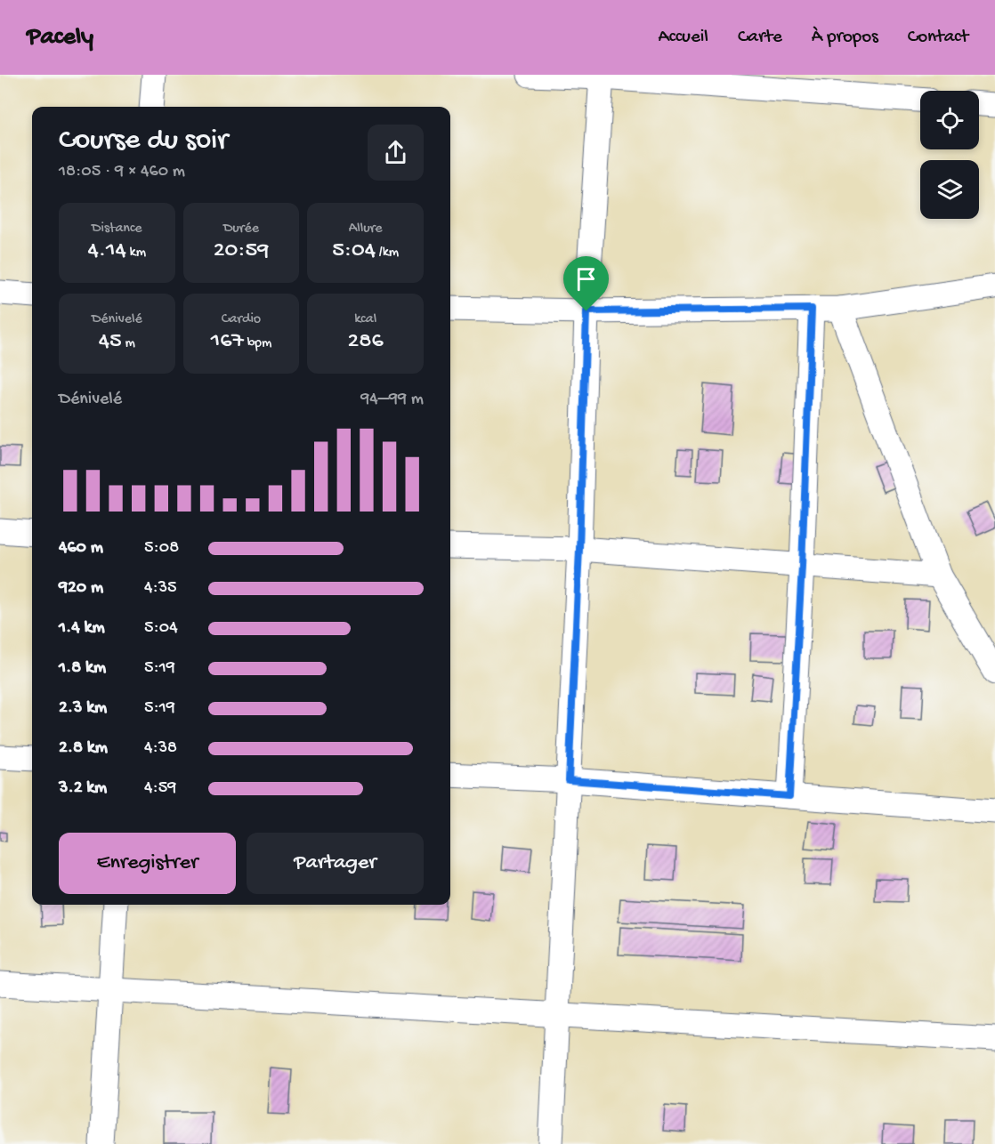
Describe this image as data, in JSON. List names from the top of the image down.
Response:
{
  "page": {
    "header": "Pacely",
    "nav": [
      "Accueil",
      "Carte",
      "À propos",
      "Contact"
    ],
    "heading": ["Course du soir", "18:05 · 9 × 460 m"],
    "stats": [
      ["Distance", "4.14 km"],
      ["Durée", "20:59"],
      ["Allure", "5:04 /km"],
      ["Dénivelé", "45 m"],
      ["Cardio", "167 bpm"],
      ["kcal", "286"]
    ],
    "chart": ["Dénivelé", "94–99 m"],
    "list": [
      {
        "name": "460 m",
        "note": "5:08"
      },
      {
        "name": "920 m",
        "note": "4:35"
      },
      {
        "name": "1.4 km",
        "note": "5:04"
      },
      {
        "name": "1.8 km",
        "note": "5:19"
      },
      {
        "name": "2.3 km",
        "note": "5:19"
      },
      {
        "name": "2.8 km",
        "note": "4:38"
      },
      {
        "name": "3.2 km",
        "note": "4:59"
      }
    ],
    "buttons": ["Enregistrer", "Partager"]
  }
}
